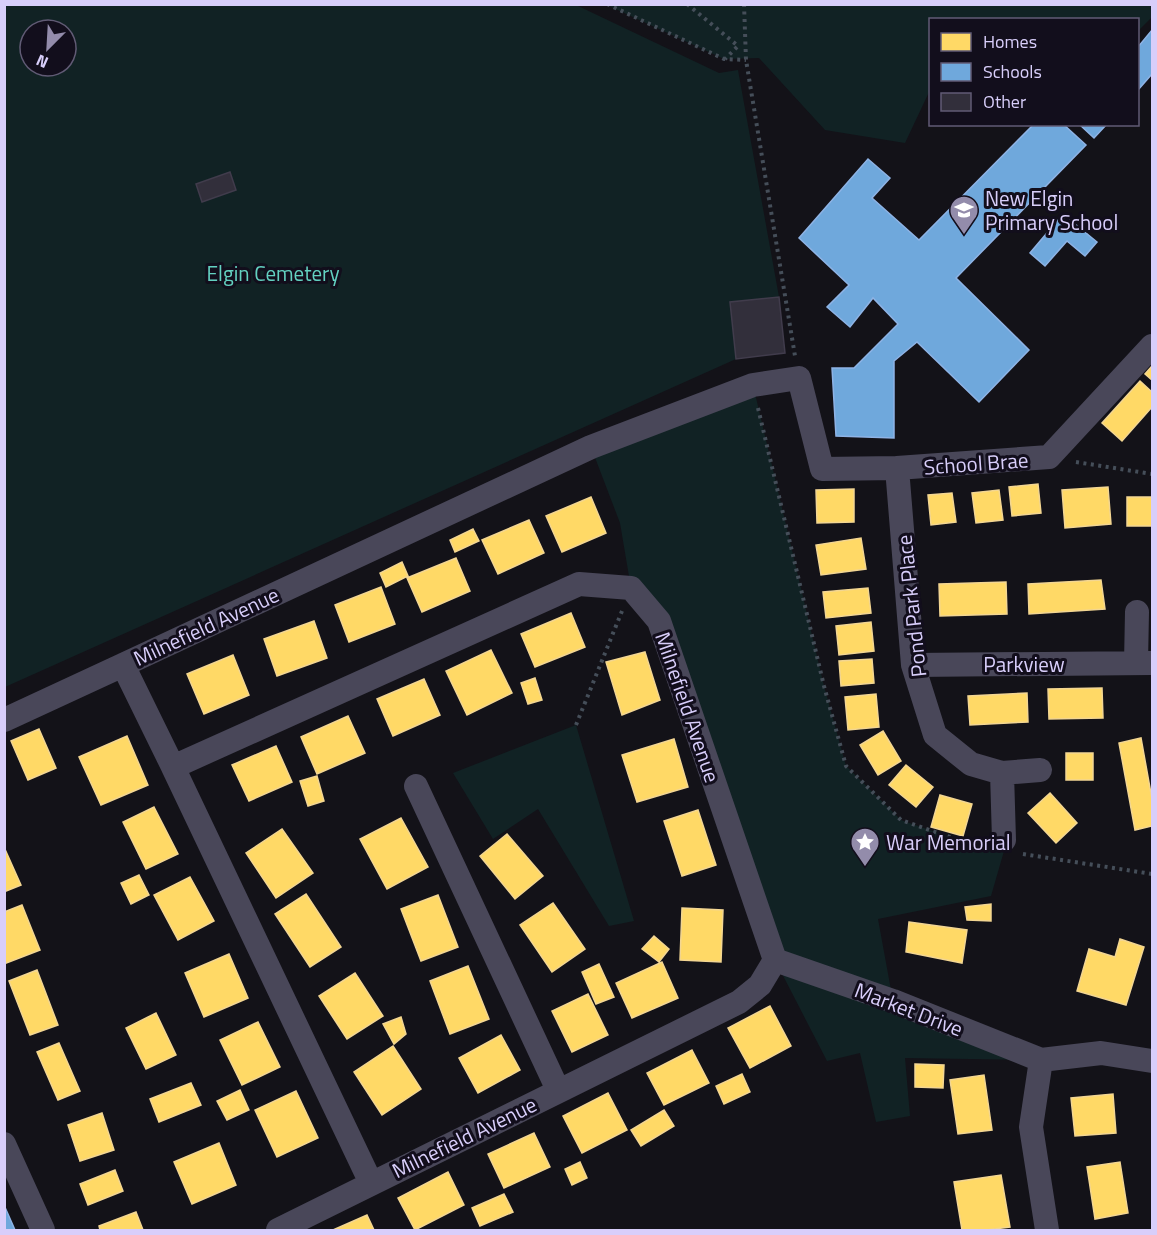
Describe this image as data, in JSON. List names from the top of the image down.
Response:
{
  "streets": {
    "street": [
      "School Brae",
      "Pond Park Place",
      "Milnefield Avenue",
      "Parkview",
      "Market Drive"
    ]
  },
  "crossings": [
    ["School Brae", "Pond Park Place"],
    ["School Brae", "Milnefield Avenue"],
    ["Pond Park Place", "Parkview"],
    ["Milnefield Avenue", "Market Drive"]
  ],
  "parks": ["Elgin Cemetery"],
  "places": {
    "school or university": ["New Elgin Primary School"],
    "place": ["War Memorial"]
  },
  "legend": ["Homes", "Schools", "Other"],
  "north": "bottom left"
}
